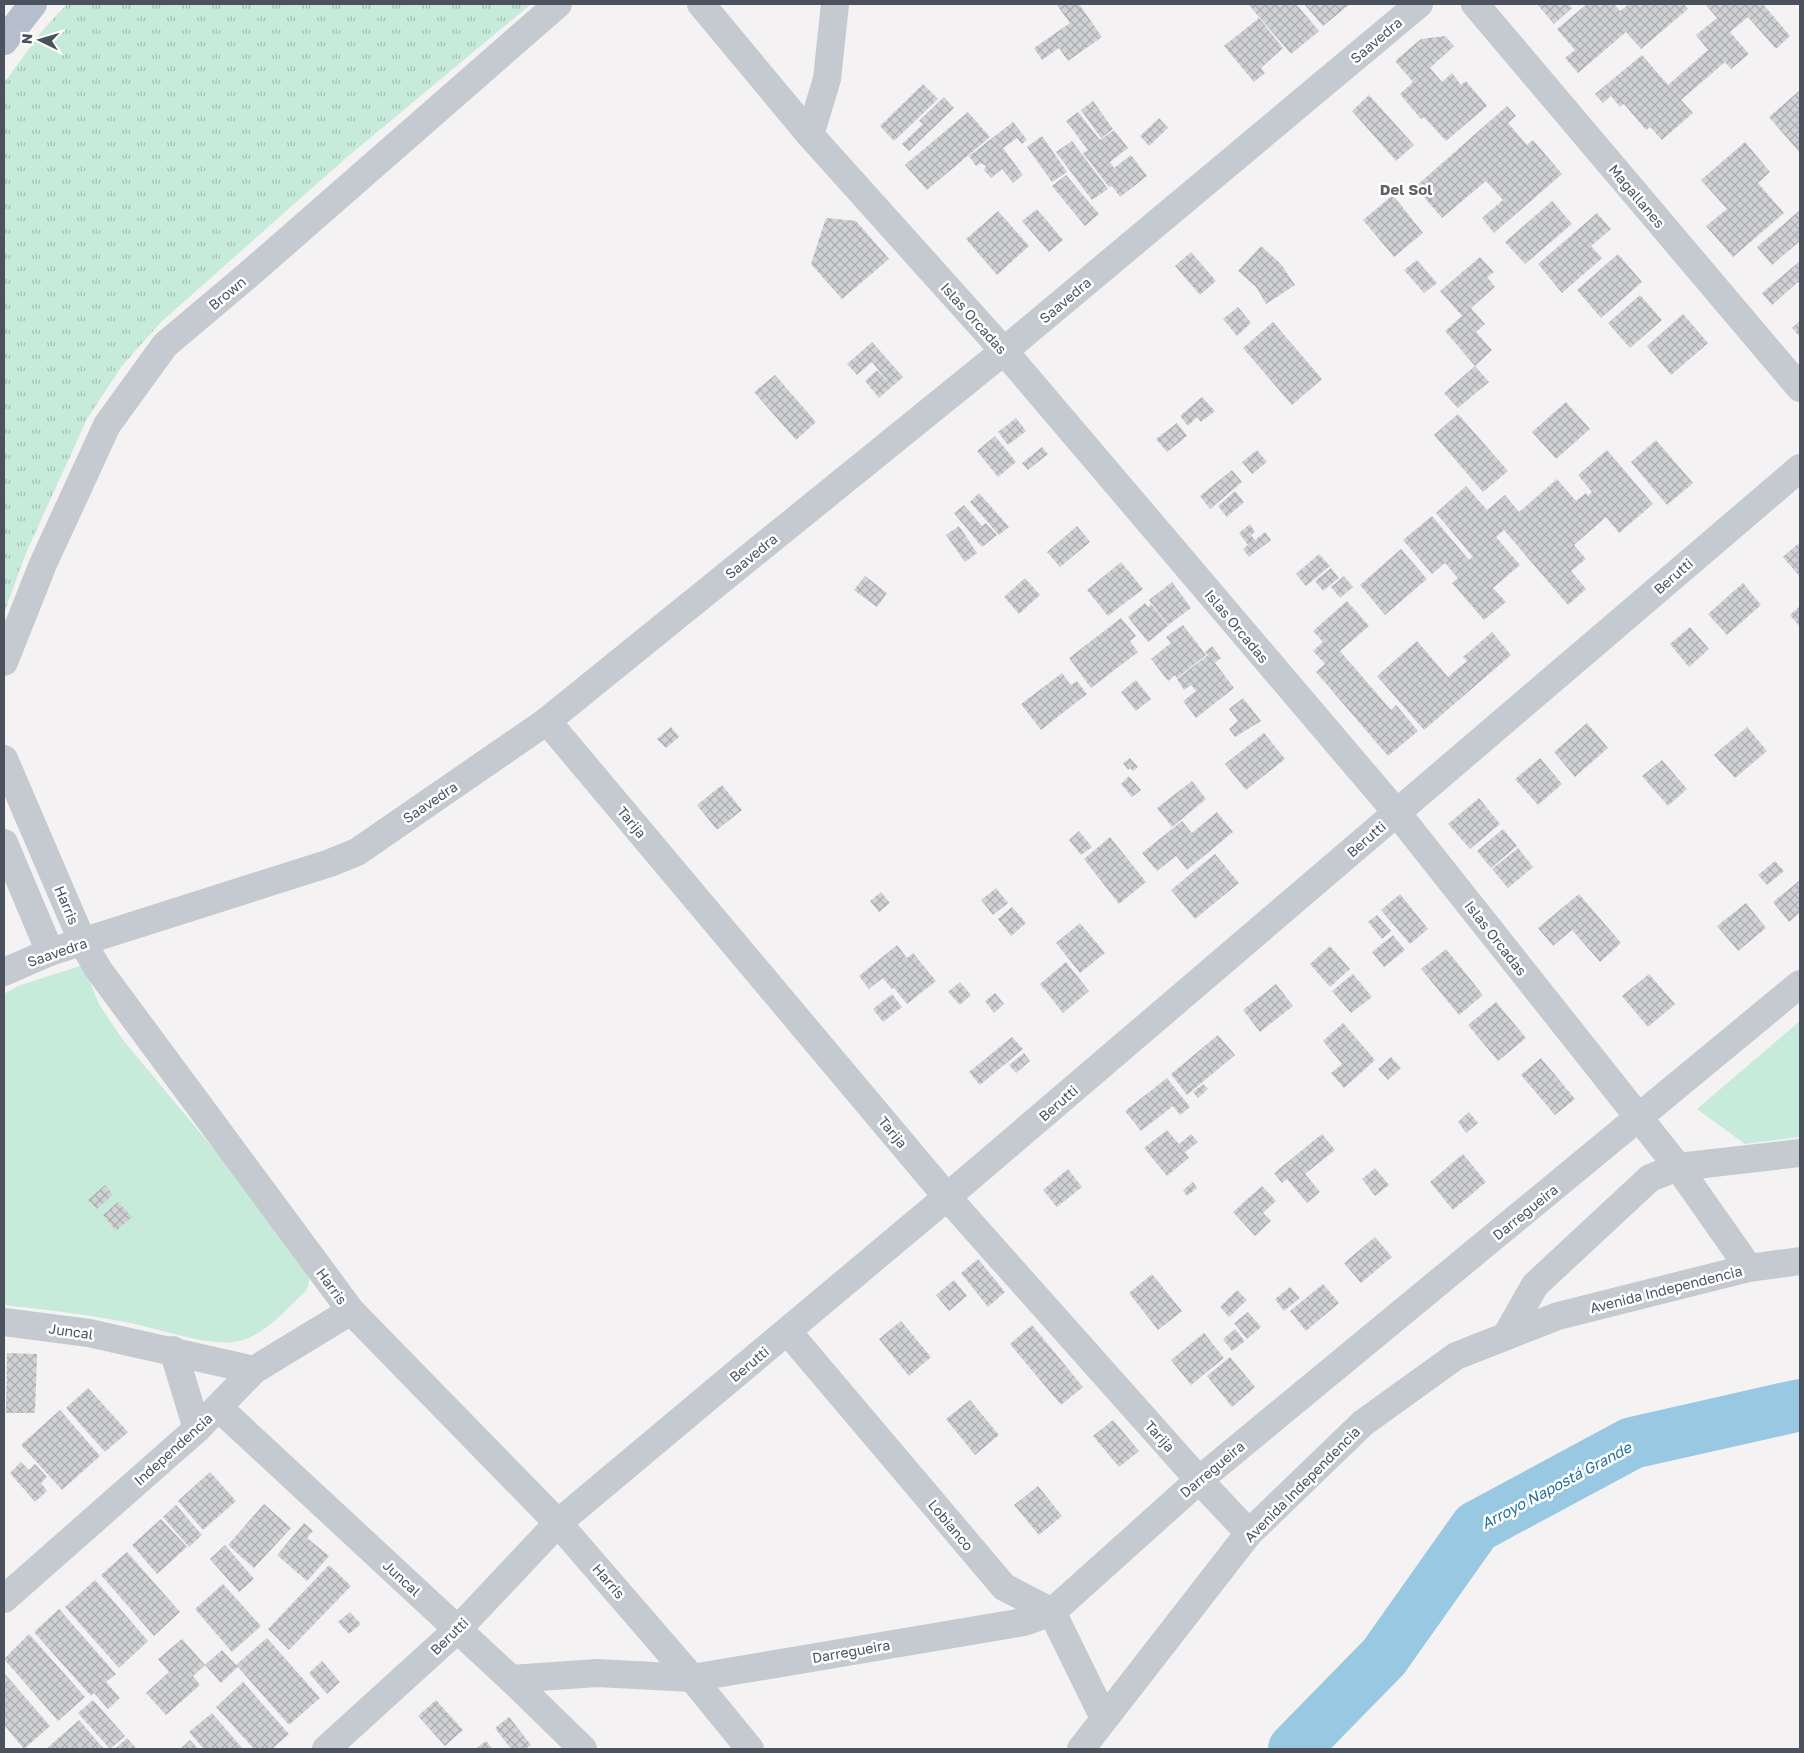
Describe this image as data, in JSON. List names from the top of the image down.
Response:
{
  "streets": {
    "street": [
      "Saavedra",
      "Magallanes",
      "Brown",
      "Islas Orcadas",
      "Berutti",
      "Tarija",
      "Harris",
      "Darregueira",
      "Avenida Independencia",
      "Juncal",
      "Independencia",
      "Lobianco"
    ]
  },
  "crossings": [
    ["Saavedra", "Islas Orcadas"],
    ["Saavedra", "Tarija"],
    ["Saavedra", "Harris"],
    ["Islas Orcadas", "Berutti"],
    ["Islas Orcadas", "Darregueira"],
    ["Islas Orcadas", "Avenida Independencia"],
    ["Berutti", "Tarija"],
    ["Berutti", "Harris"],
    ["Berutti", "Juncal"],
    ["Berutti", "Lobianco"],
    ["Tarija", "Darregueira"],
    ["Tarija", "Avenida Independencia"],
    ["Harris", "Darregueira"],
    ["Harris", "Independencia"],
    ["Darregueira", "Juncal"],
    ["Darregueira", "Lobianco"],
    ["Juncal", "Independencia"]
  ],
  "districts": ["Del Sol"],
  "water": ["Arroyo Napostá Grande"],
  "north": "left"
}
